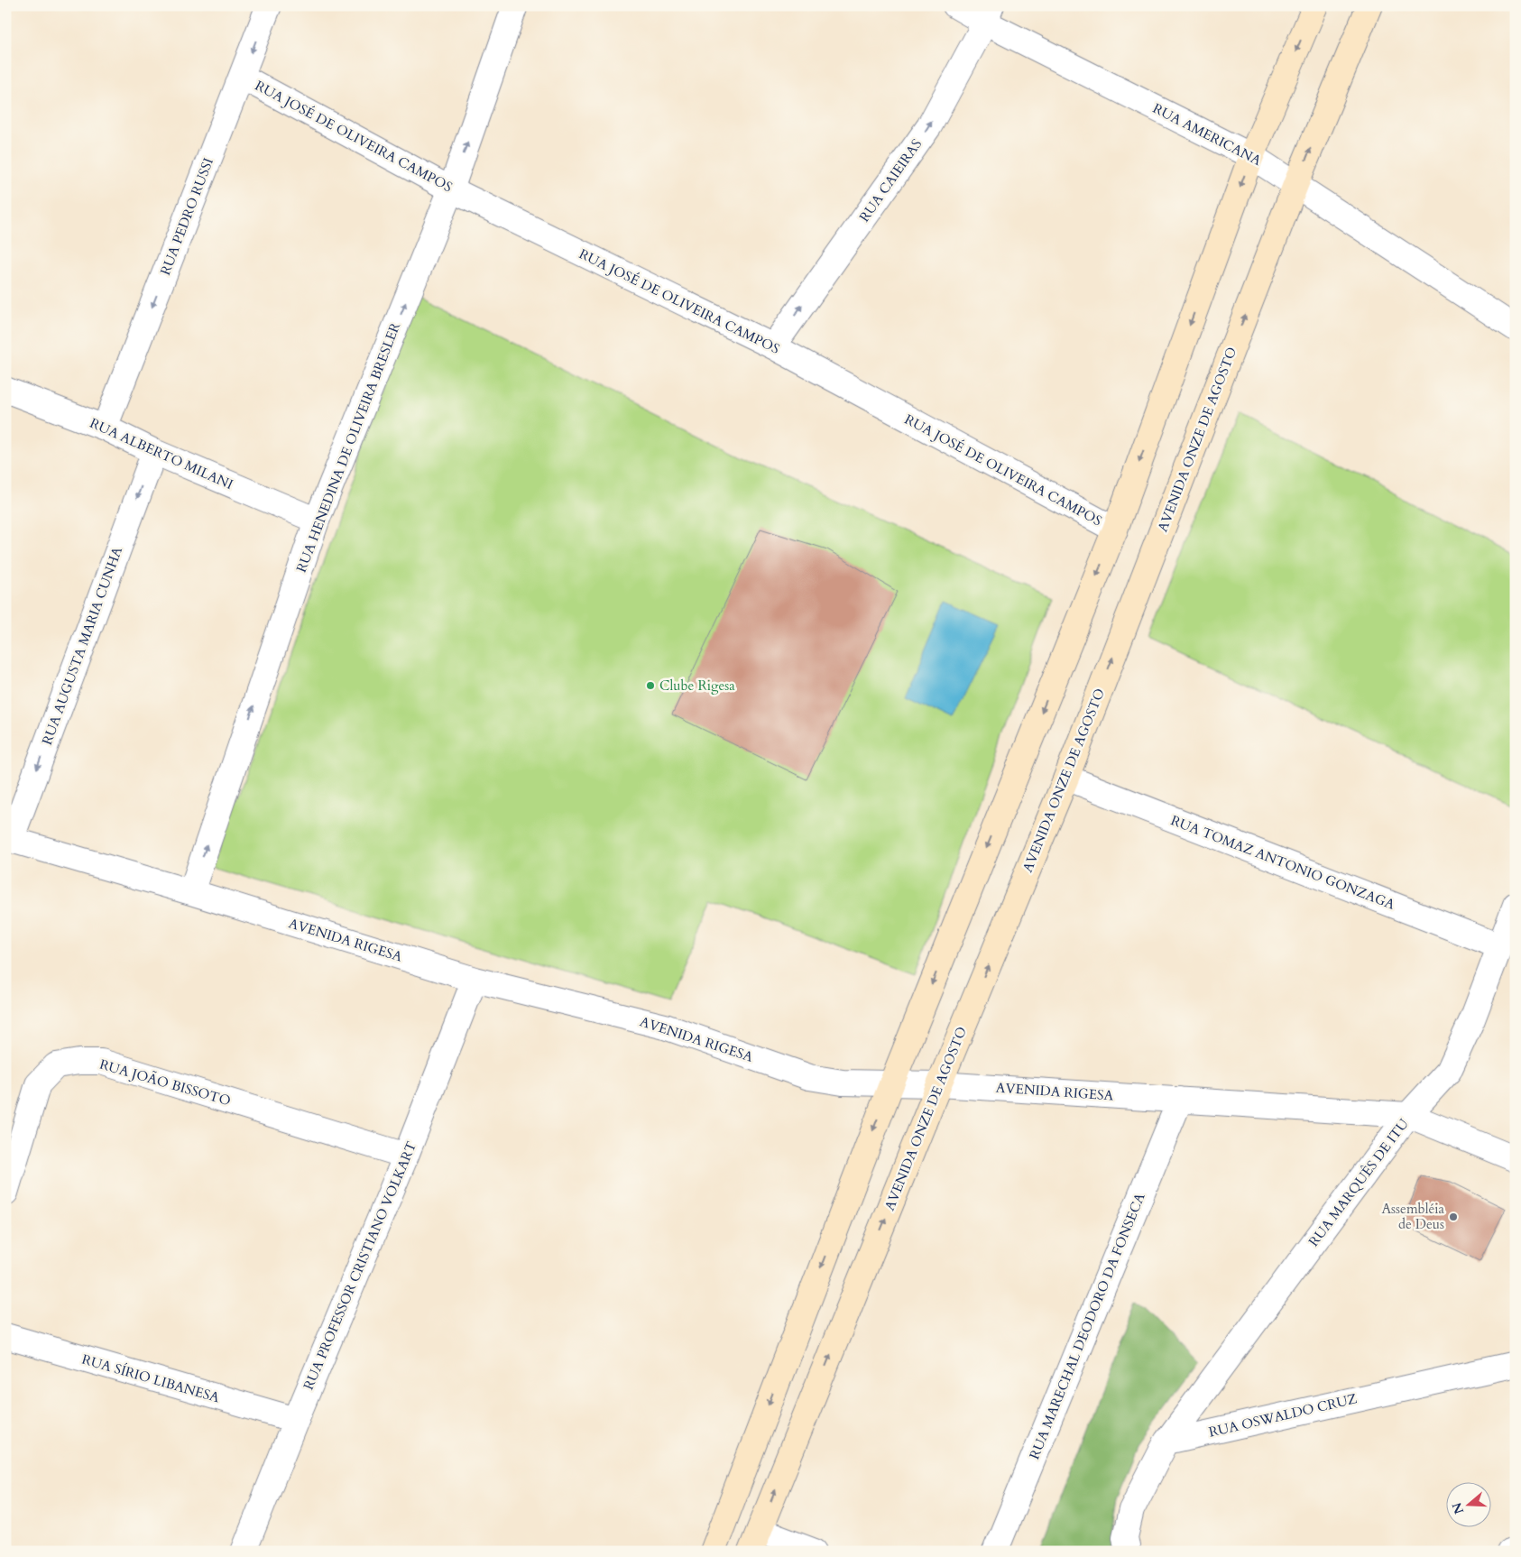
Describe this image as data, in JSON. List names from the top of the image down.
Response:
{
  "streets": {
    "main road": ["AVENIDA ONZE DE AGOSTO"],
    "street": [
      "RUA AMERICANA",
      "RUA JOSÉ DE OLIVEIRA CAMPOS",
      "RUA CAIEIRAS",
      "RUA PEDRO RUSSI",
      "RUA HENEDINA DE OLIVEIRA BRESLER",
      "RUA ALBERTO MILANI",
      "RUA AUGUSTA MARIA CUNHA",
      "RUA TOMAZ ANTONIO GONZAGA",
      "AVENIDA RIGESA",
      "RUA JOÃO BISSOTO",
      "RUA MARQUÊS DE ITU",
      "RUA PROFESSOR CRISTIANO VOLKART",
      "RUA MARECHAL DEODORO DA FONSECA",
      "RUA SÍRIO LIBANESA",
      "RUA OSWALDO CRUZ"
    ]
  },
  "crossings": [
    ["RUA AMERICANA", "RUA CAIEIRAS"],
    ["RUA AMERICANA", "AVENIDA ONZE DE AGOSTO"],
    ["RUA JOSÉ DE OLIVEIRA CAMPOS", "RUA CAIEIRAS"],
    ["RUA JOSÉ DE OLIVEIRA CAMPOS", "RUA PEDRO RUSSI"],
    ["RUA JOSÉ DE OLIVEIRA CAMPOS", "RUA HENEDINA DE OLIVEIRA BRESLER"],
    ["RUA PEDRO RUSSI", "RUA ALBERTO MILANI"],
    ["AVENIDA ONZE DE AGOSTO", "RUA TOMAZ ANTONIO GONZAGA"],
    ["AVENIDA ONZE DE AGOSTO", "AVENIDA RIGESA"],
    ["RUA HENEDINA DE OLIVEIRA BRESLER", "RUA ALBERTO MILANI"],
    ["RUA HENEDINA DE OLIVEIRA BRESLER", "AVENIDA RIGESA"],
    ["RUA ALBERTO MILANI", "RUA AUGUSTA MARIA CUNHA"],
    ["RUA AUGUSTA MARIA CUNHA", "AVENIDA RIGESA"],
    ["RUA TOMAZ ANTONIO GONZAGA", "RUA MARQUÊS DE ITU"],
    ["AVENIDA RIGESA", "RUA MARQUÊS DE ITU"],
    ["AVENIDA RIGESA", "RUA PROFESSOR CRISTIANO VOLKART"],
    ["AVENIDA RIGESA", "RUA MARECHAL DEODORO DA FONSECA"],
    ["RUA JOÃO BISSOTO", "RUA PROFESSOR CRISTIANO VOLKART"],
    ["RUA MARQUÊS DE ITU", "RUA OSWALDO CRUZ"],
    ["RUA PROFESSOR CRISTIANO VOLKART", "RUA SÍRIO LIBANESA"]
  ],
  "one_way": [
    "RUA CAIEIRAS",
    "RUA PEDRO RUSSI",
    "RUA HENEDINA DE OLIVEIRA BRESLER",
    "RUA AUGUSTA MARIA CUNHA"
  ],
  "places": ["Clube Rigesa", "Assembléia de Deus"],
  "north": "left"
}
